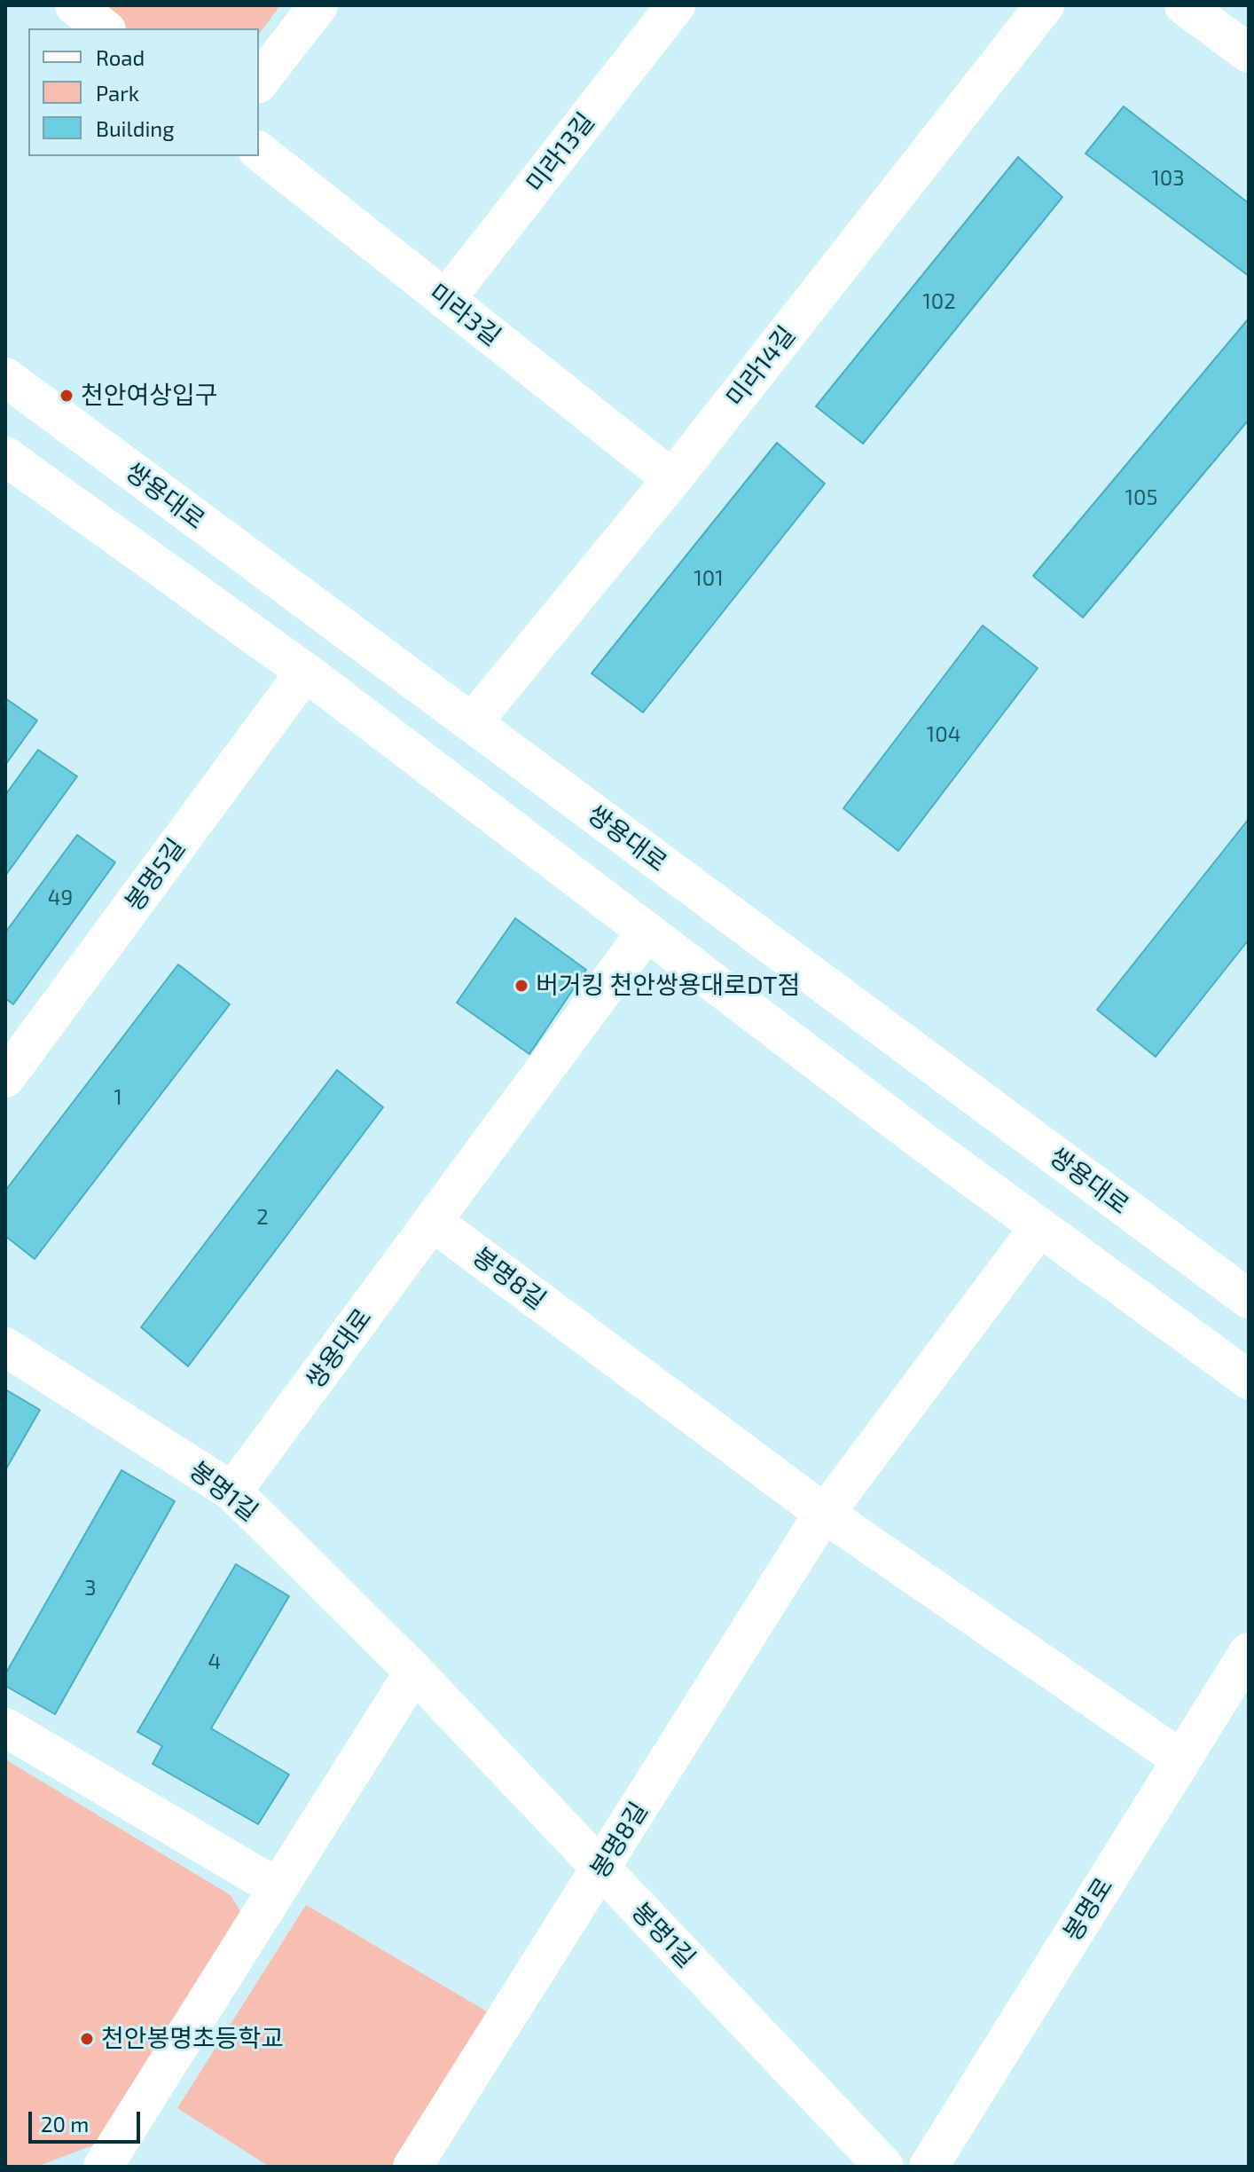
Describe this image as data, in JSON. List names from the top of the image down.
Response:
{
  "streets": {
    "street": [
      "미라13길",
      "미라3길",
      "미라14길",
      "쌍용대로",
      "봉명5길",
      "봉명8길",
      "봉명1길",
      "봉명로"
    ]
  },
  "crossings": [
    ["미라13길", "미라3길"],
    ["미라3길", "미라14길"],
    ["미라14길", "쌍용대로"],
    ["쌍용대로", "봉명8길"],
    ["쌍용대로", "봉명1길"],
    ["봉명8길", "봉명1길"],
    ["봉명8길", "봉명로"]
  ],
  "places": ["천안여상입구", "버거킹 천안쌍용대로DT점", "천안봉명초등학교"],
  "house_numbers": [
    "103",
    "102",
    "105",
    "101",
    "104",
    "49",
    "1",
    "2",
    "3",
    "4"
  ],
  "legend": ["Road", "Park", "Building"],
  "scale_bar": "20 m"
}
